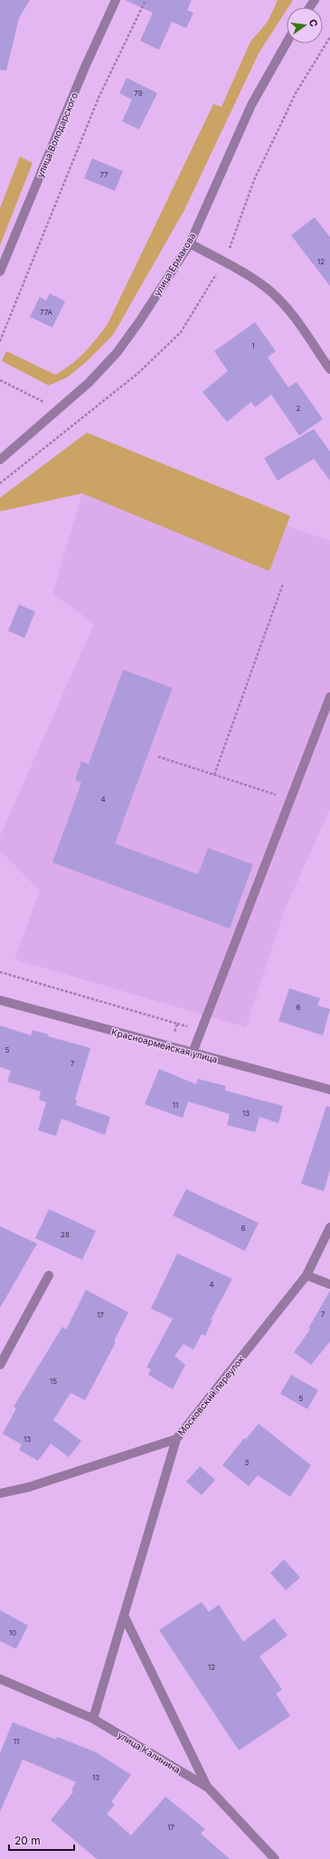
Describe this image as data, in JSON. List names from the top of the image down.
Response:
{
  "streets": {
    "street": [
      "улица Володарского",
      "улица Ермакова",
      "Красноармейская улица",
      "Московский переулок",
      "улица Калинина"
    ]
  },
  "house_numbers": [
    "79",
    "77",
    "12",
    "77А",
    "1",
    "2",
    "4",
    "6",
    "5",
    "7",
    "11",
    "13",
    "6",
    "28",
    "4",
    "7",
    "17",
    "15",
    "5",
    "13",
    "3",
    "10",
    "12",
    "11",
    "13",
    "17"
  ],
  "scale_bar": "20 m",
  "north": "right"
}
